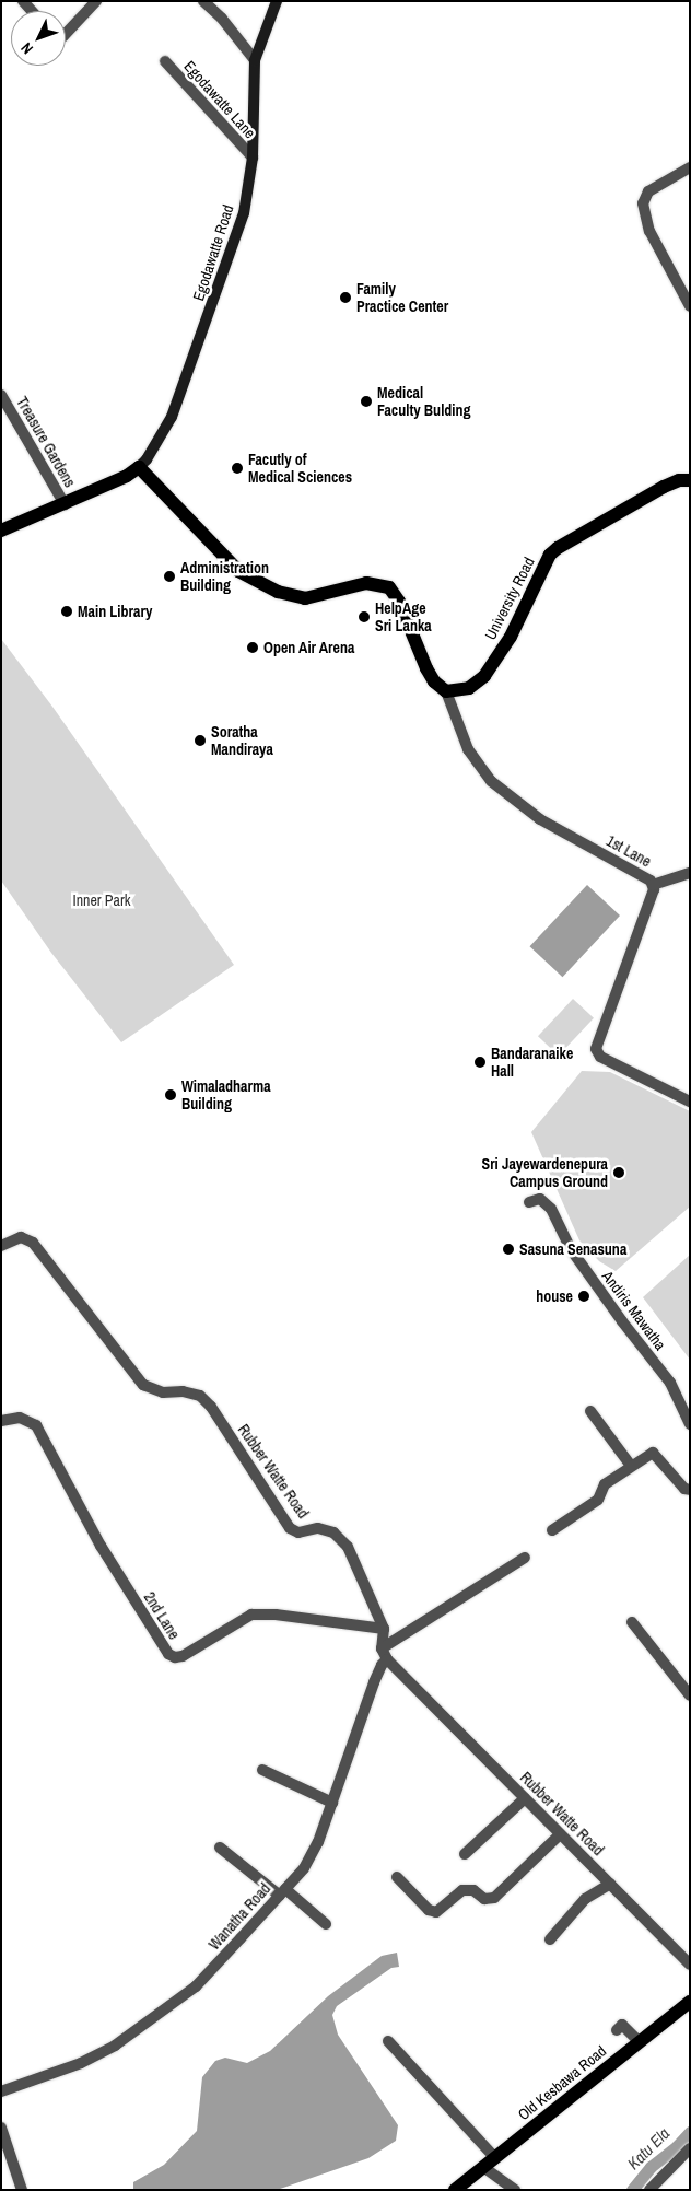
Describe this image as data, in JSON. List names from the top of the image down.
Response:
{
  "streets": {
    "main road": ["University Road", "Old Kesbawa Road"],
    "street": [
      "Egodawatte Lane",
      "Egodawatte Road",
      "Treasure Gardens",
      "1st Lane",
      "Andiris Mawatha",
      "Rubber Watte Road",
      "2nd Lane",
      "Wanatha Road"
    ]
  },
  "crossings": [
    ["Egodawatte Lane", "Egodawatte Road"],
    ["University Road", "1st Lane"],
    ["Rubber Watte Road", "2nd Lane"],
    ["Rubber Watte Road", "Wanatha Road"]
  ],
  "water": ["Katu Ela"],
  "parks": ["Inner Park"],
  "places": [
    "Family Practice Center",
    "Medical Faculty Bulding",
    "Facutly of Medical Sciences",
    "Administration Building",
    "Main Library",
    "HelpAge Sri Lanka",
    "Open Air Arena",
    "Soratha Mandiraya",
    "Bandaranaike Hall",
    "Wimaladharma Building",
    "Sri Jayewardenepura Campus Ground",
    "Sasuna Senasuna",
    "house"
  ],
  "north": "bottom left"
}
